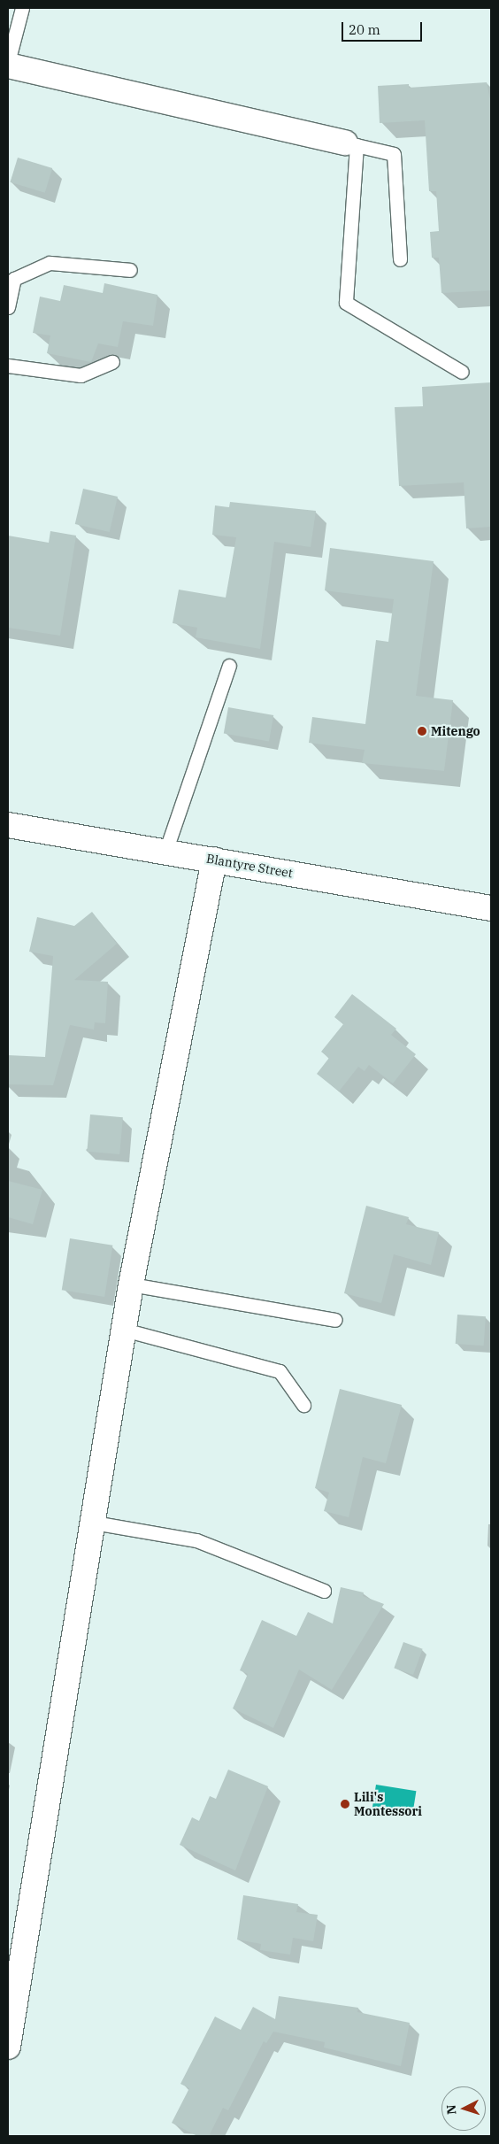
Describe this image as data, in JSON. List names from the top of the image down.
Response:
{
  "streets": {
    "street": ["Blantyre Street"]
  },
  "places": ["Mitengo", "Lili's Montessori"],
  "scale_bar": "20 m",
  "north": "left"
}
